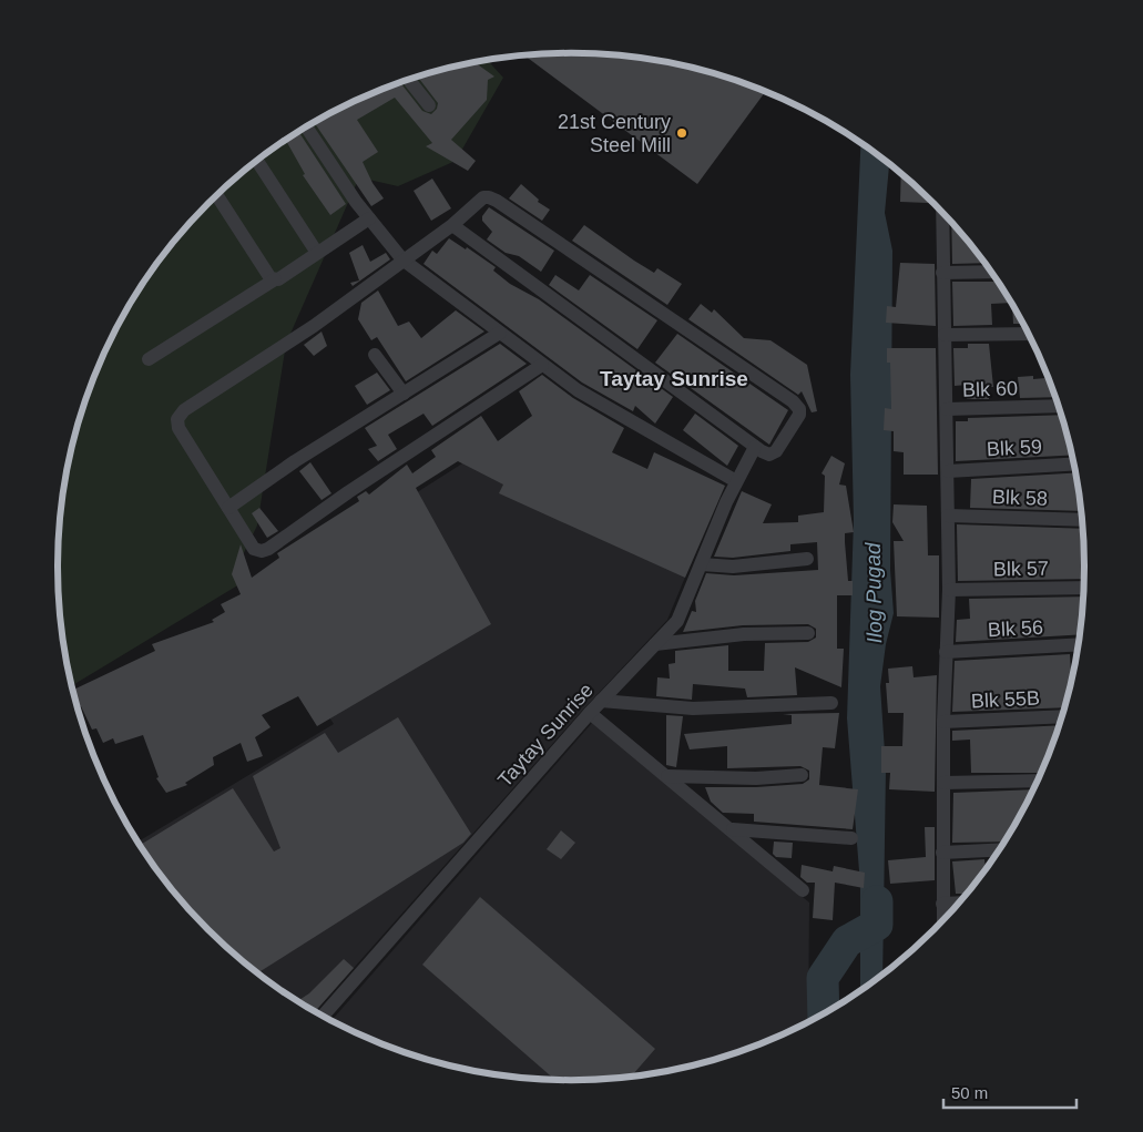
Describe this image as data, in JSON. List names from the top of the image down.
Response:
{
  "streets": {
    "street": [
      "Blk 60",
      "Blk 59",
      "Blk 58",
      "Blk 57",
      "Blk 56",
      "Blk 55B",
      "Taytay Sunrise"
    ]
  },
  "districts": ["Taytay Sunrise"],
  "water": ["Ilog Pugad"],
  "places": ["21st Century Steel Mill"],
  "scale_bar": "50 m"
}
